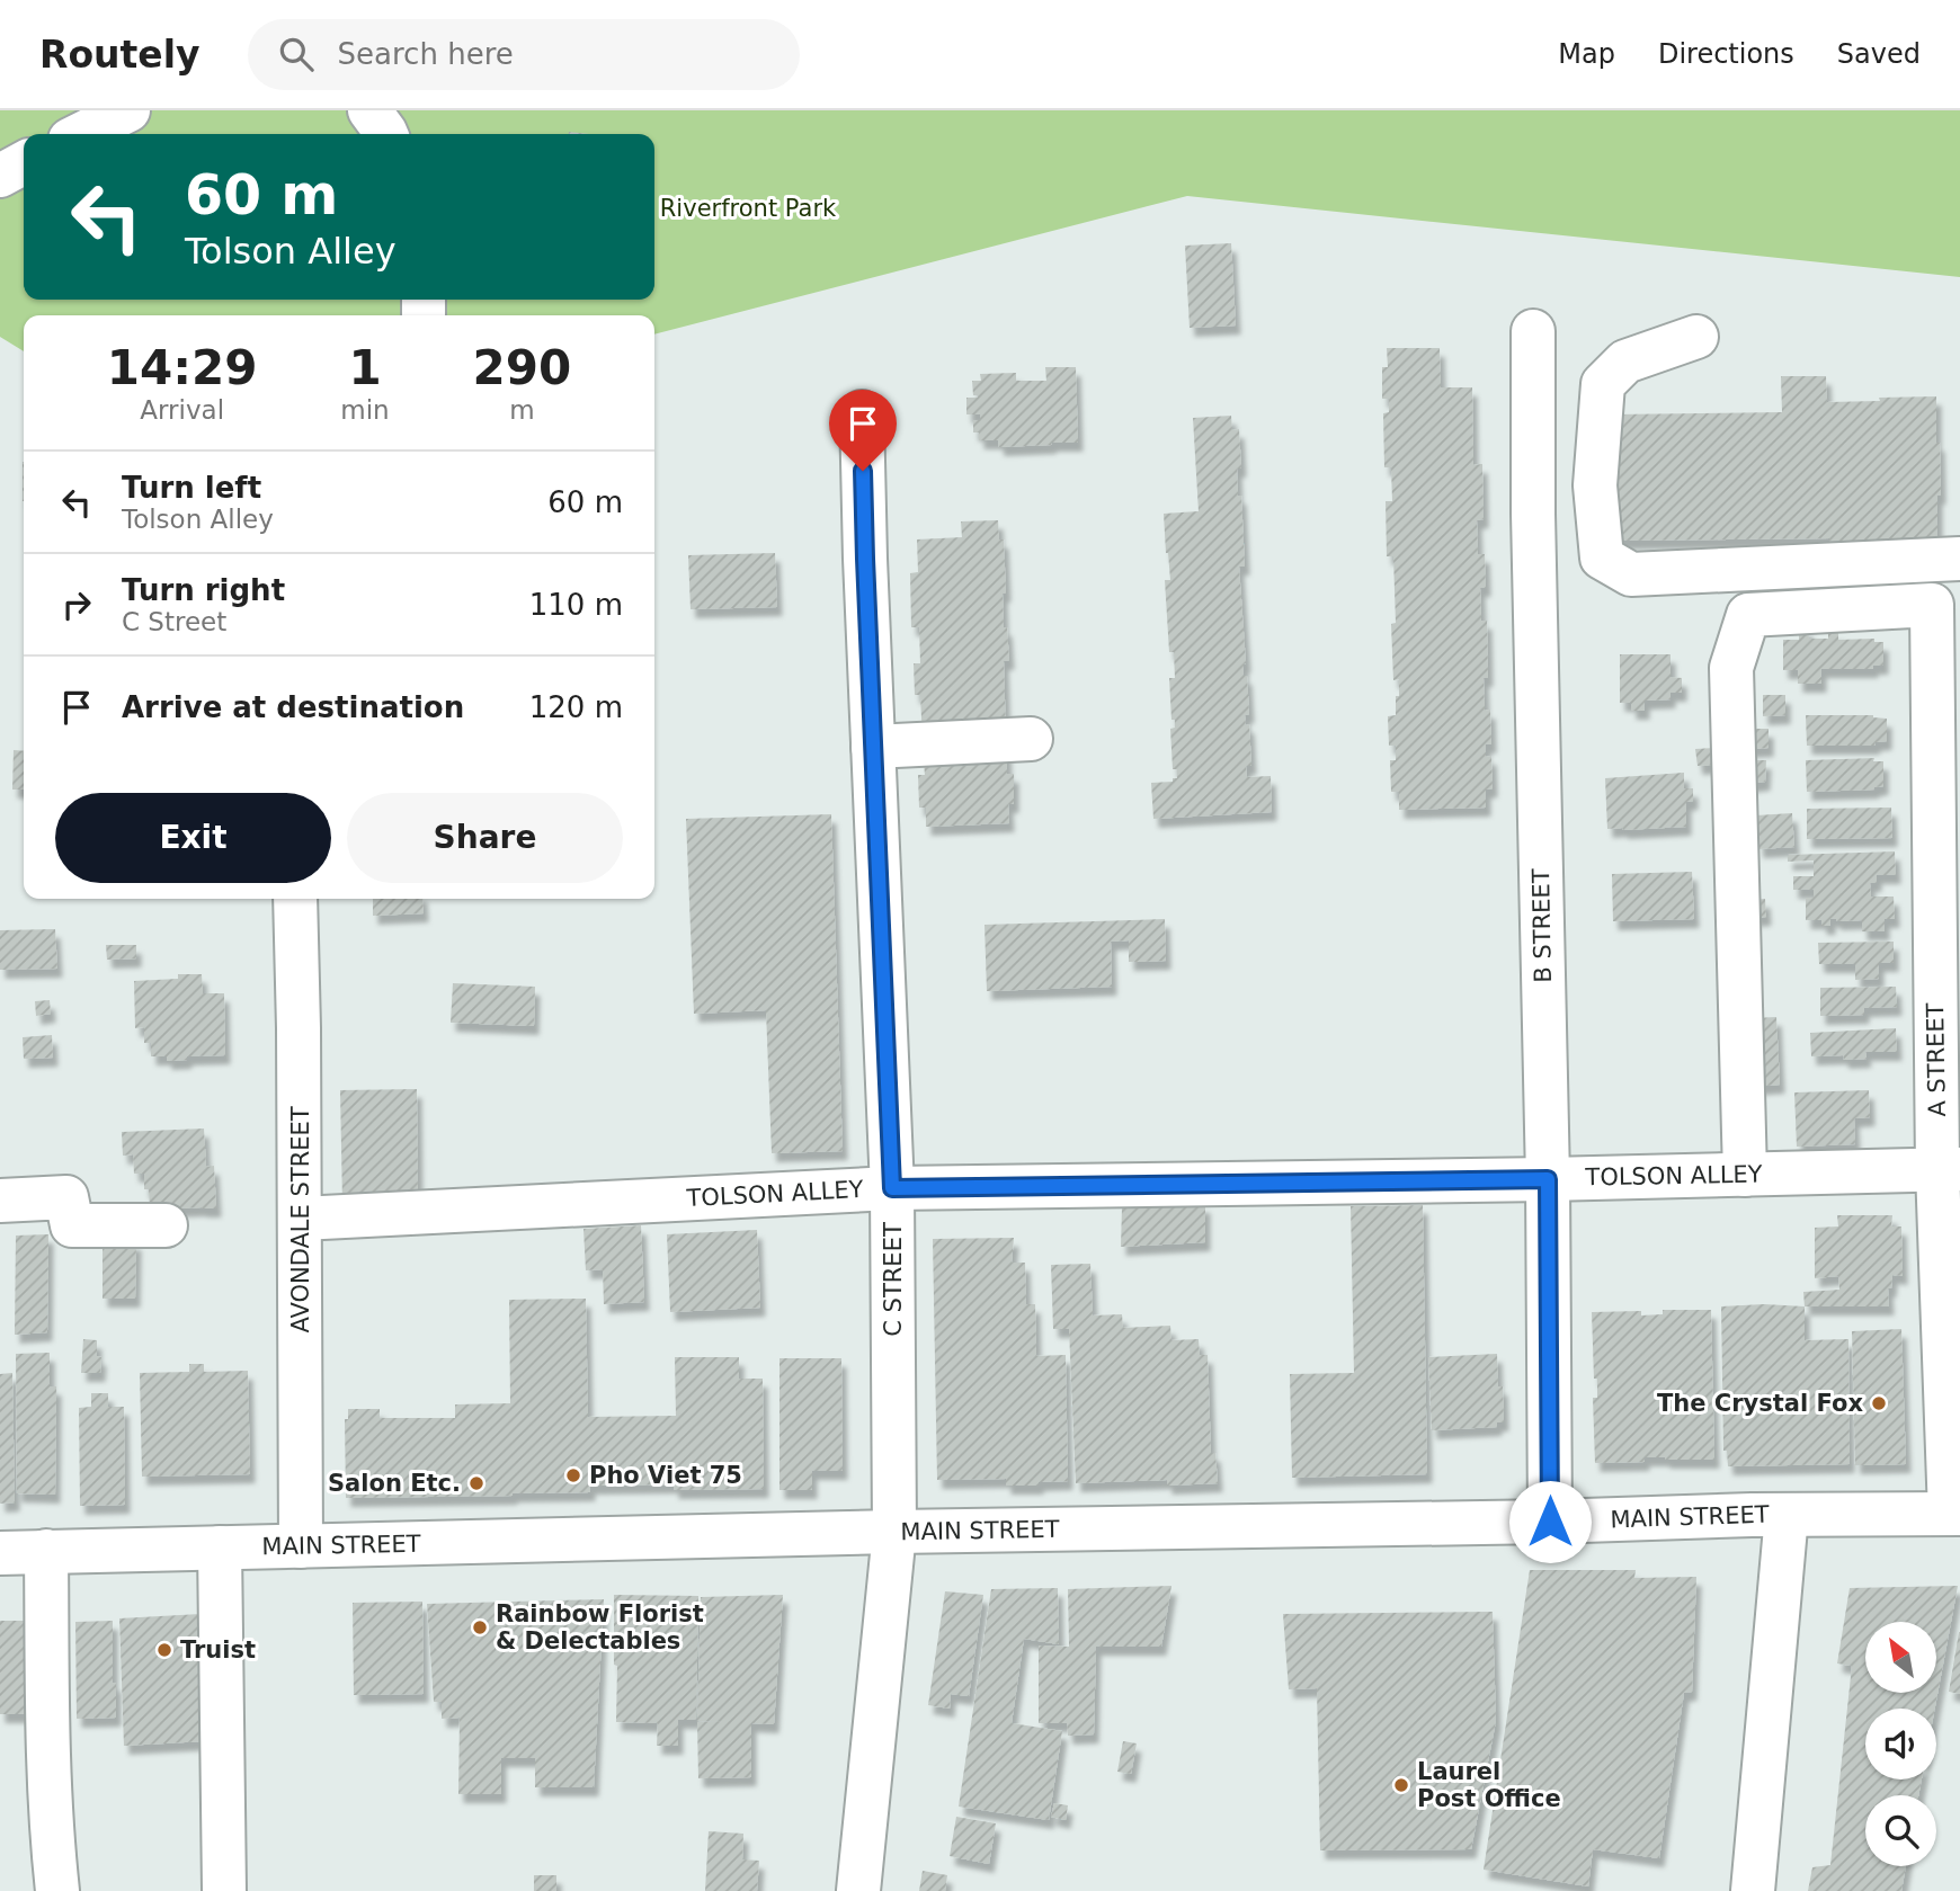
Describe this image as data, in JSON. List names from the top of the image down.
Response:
{
  "streets": {
    "street": [
      "B STREET",
      "A STREET",
      "TOLSON ALLEY",
      "AVONDALE STREET",
      "C STREET",
      "MAIN STREET"
    ]
  },
  "crossings": [
    ["B STREET", "TOLSON ALLEY"],
    ["B STREET", "MAIN STREET"],
    ["A STREET", "TOLSON ALLEY"],
    ["A STREET", "MAIN STREET"],
    ["TOLSON ALLEY", "AVONDALE STREET"],
    ["TOLSON ALLEY", "C STREET"],
    ["AVONDALE STREET", "MAIN STREET"],
    ["C STREET", "MAIN STREET"]
  ],
  "parks": ["Riverfront Park"],
  "places": [
    "The Crystal Fox",
    "Pho Viet 75",
    "Salon Etc.",
    "Rainbow Florist & Delectables",
    "Truist",
    "Laurel Post Office"
  ],
  "north": "top left",
  "page": {
    "header": "Routely",
    "search": "Search here",
    "nav": ["Map", "Directions", "Saved"],
    "turn": ["60 m", "Tolson Alley"],
    "eta": [
      "14:29",
      "Arrival",
      "1",
      "min",
      "290",
      "m"
    ],
    "list": [
      {
        "name": "Turn left",
        "note": "Tolson Alley",
        "value": "60 m"
      },
      {
        "name": "Turn right",
        "note": "C Street",
        "value": "110 m"
      },
      {
        "name": "Arrive at destination",
        "value": "120 m"
      }
    ],
    "buttons": ["Exit", "Share"]
  }
}
